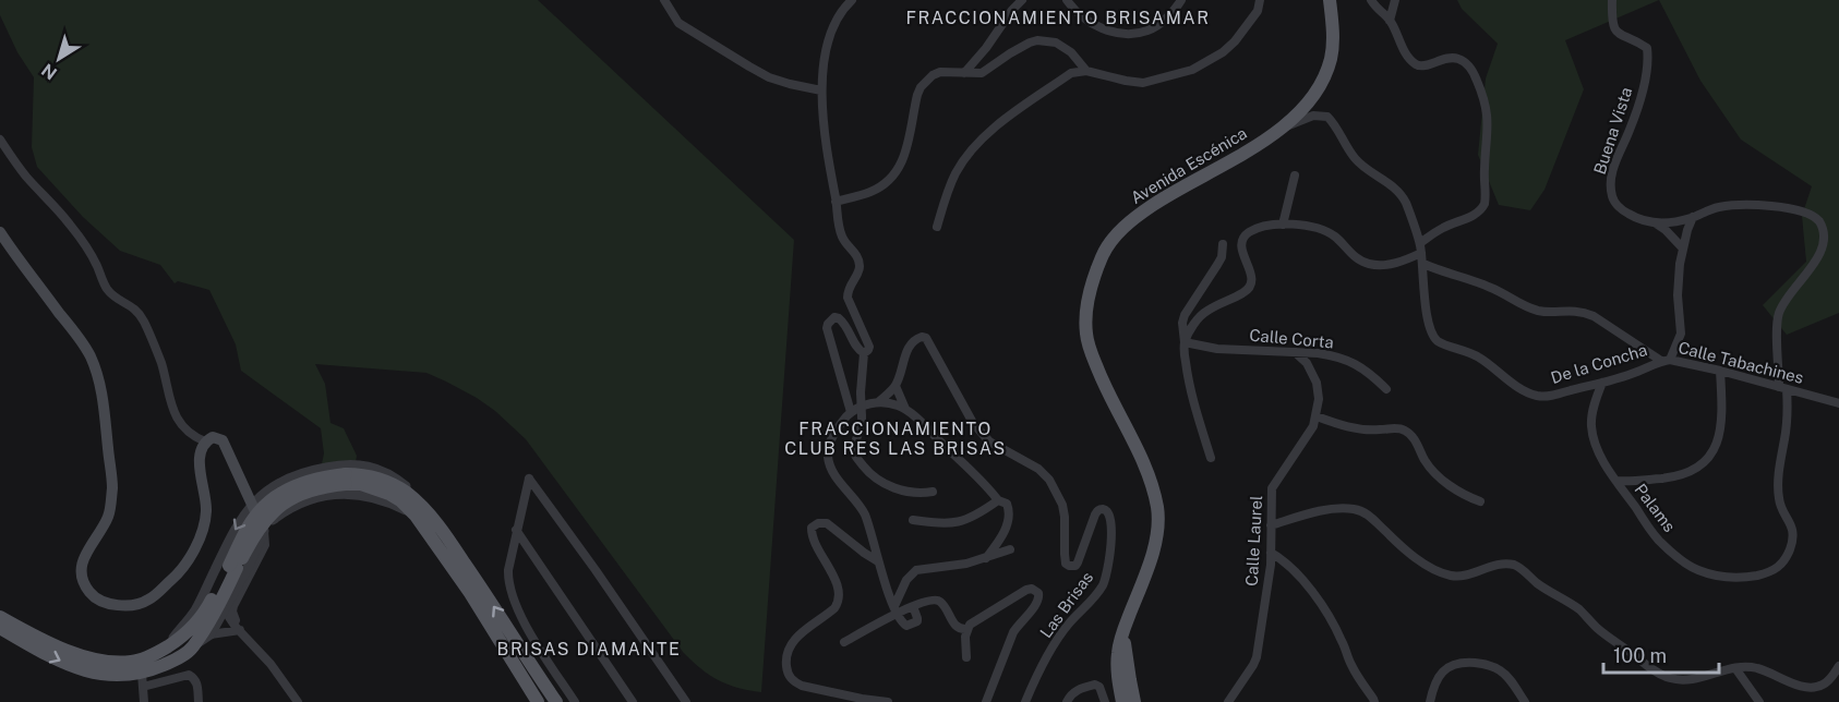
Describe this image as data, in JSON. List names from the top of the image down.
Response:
{
  "streets": {
    "main road": ["Avenida Escénica"],
    "street": [
      "Buena Vista",
      "Calle Corta",
      "Calle Tabachines",
      "De la Concha",
      "Palams",
      "Calle Laurel",
      "Las Brisas"
    ]
  },
  "crossings": [
    ["Buena Vista", "Calle Tabachines"],
    ["Buena Vista", "Palams"],
    ["Avenida Escénica", "De la Concha"],
    ["Calle Corta", "Calle Laurel"],
    ["Calle Tabachines", "De la Concha"],
    ["Calle Tabachines", "Palams"],
    ["De la Concha", "Palams"]
  ],
  "districts": ["FRACCIONAMIENTO BRISAMAR", "FRACCIONAMIENTO CLUB RES LAS BRISAS", "BRISAS DIAMANTE"],
  "scale_bar": "100 m",
  "north": "bottom left"
}
